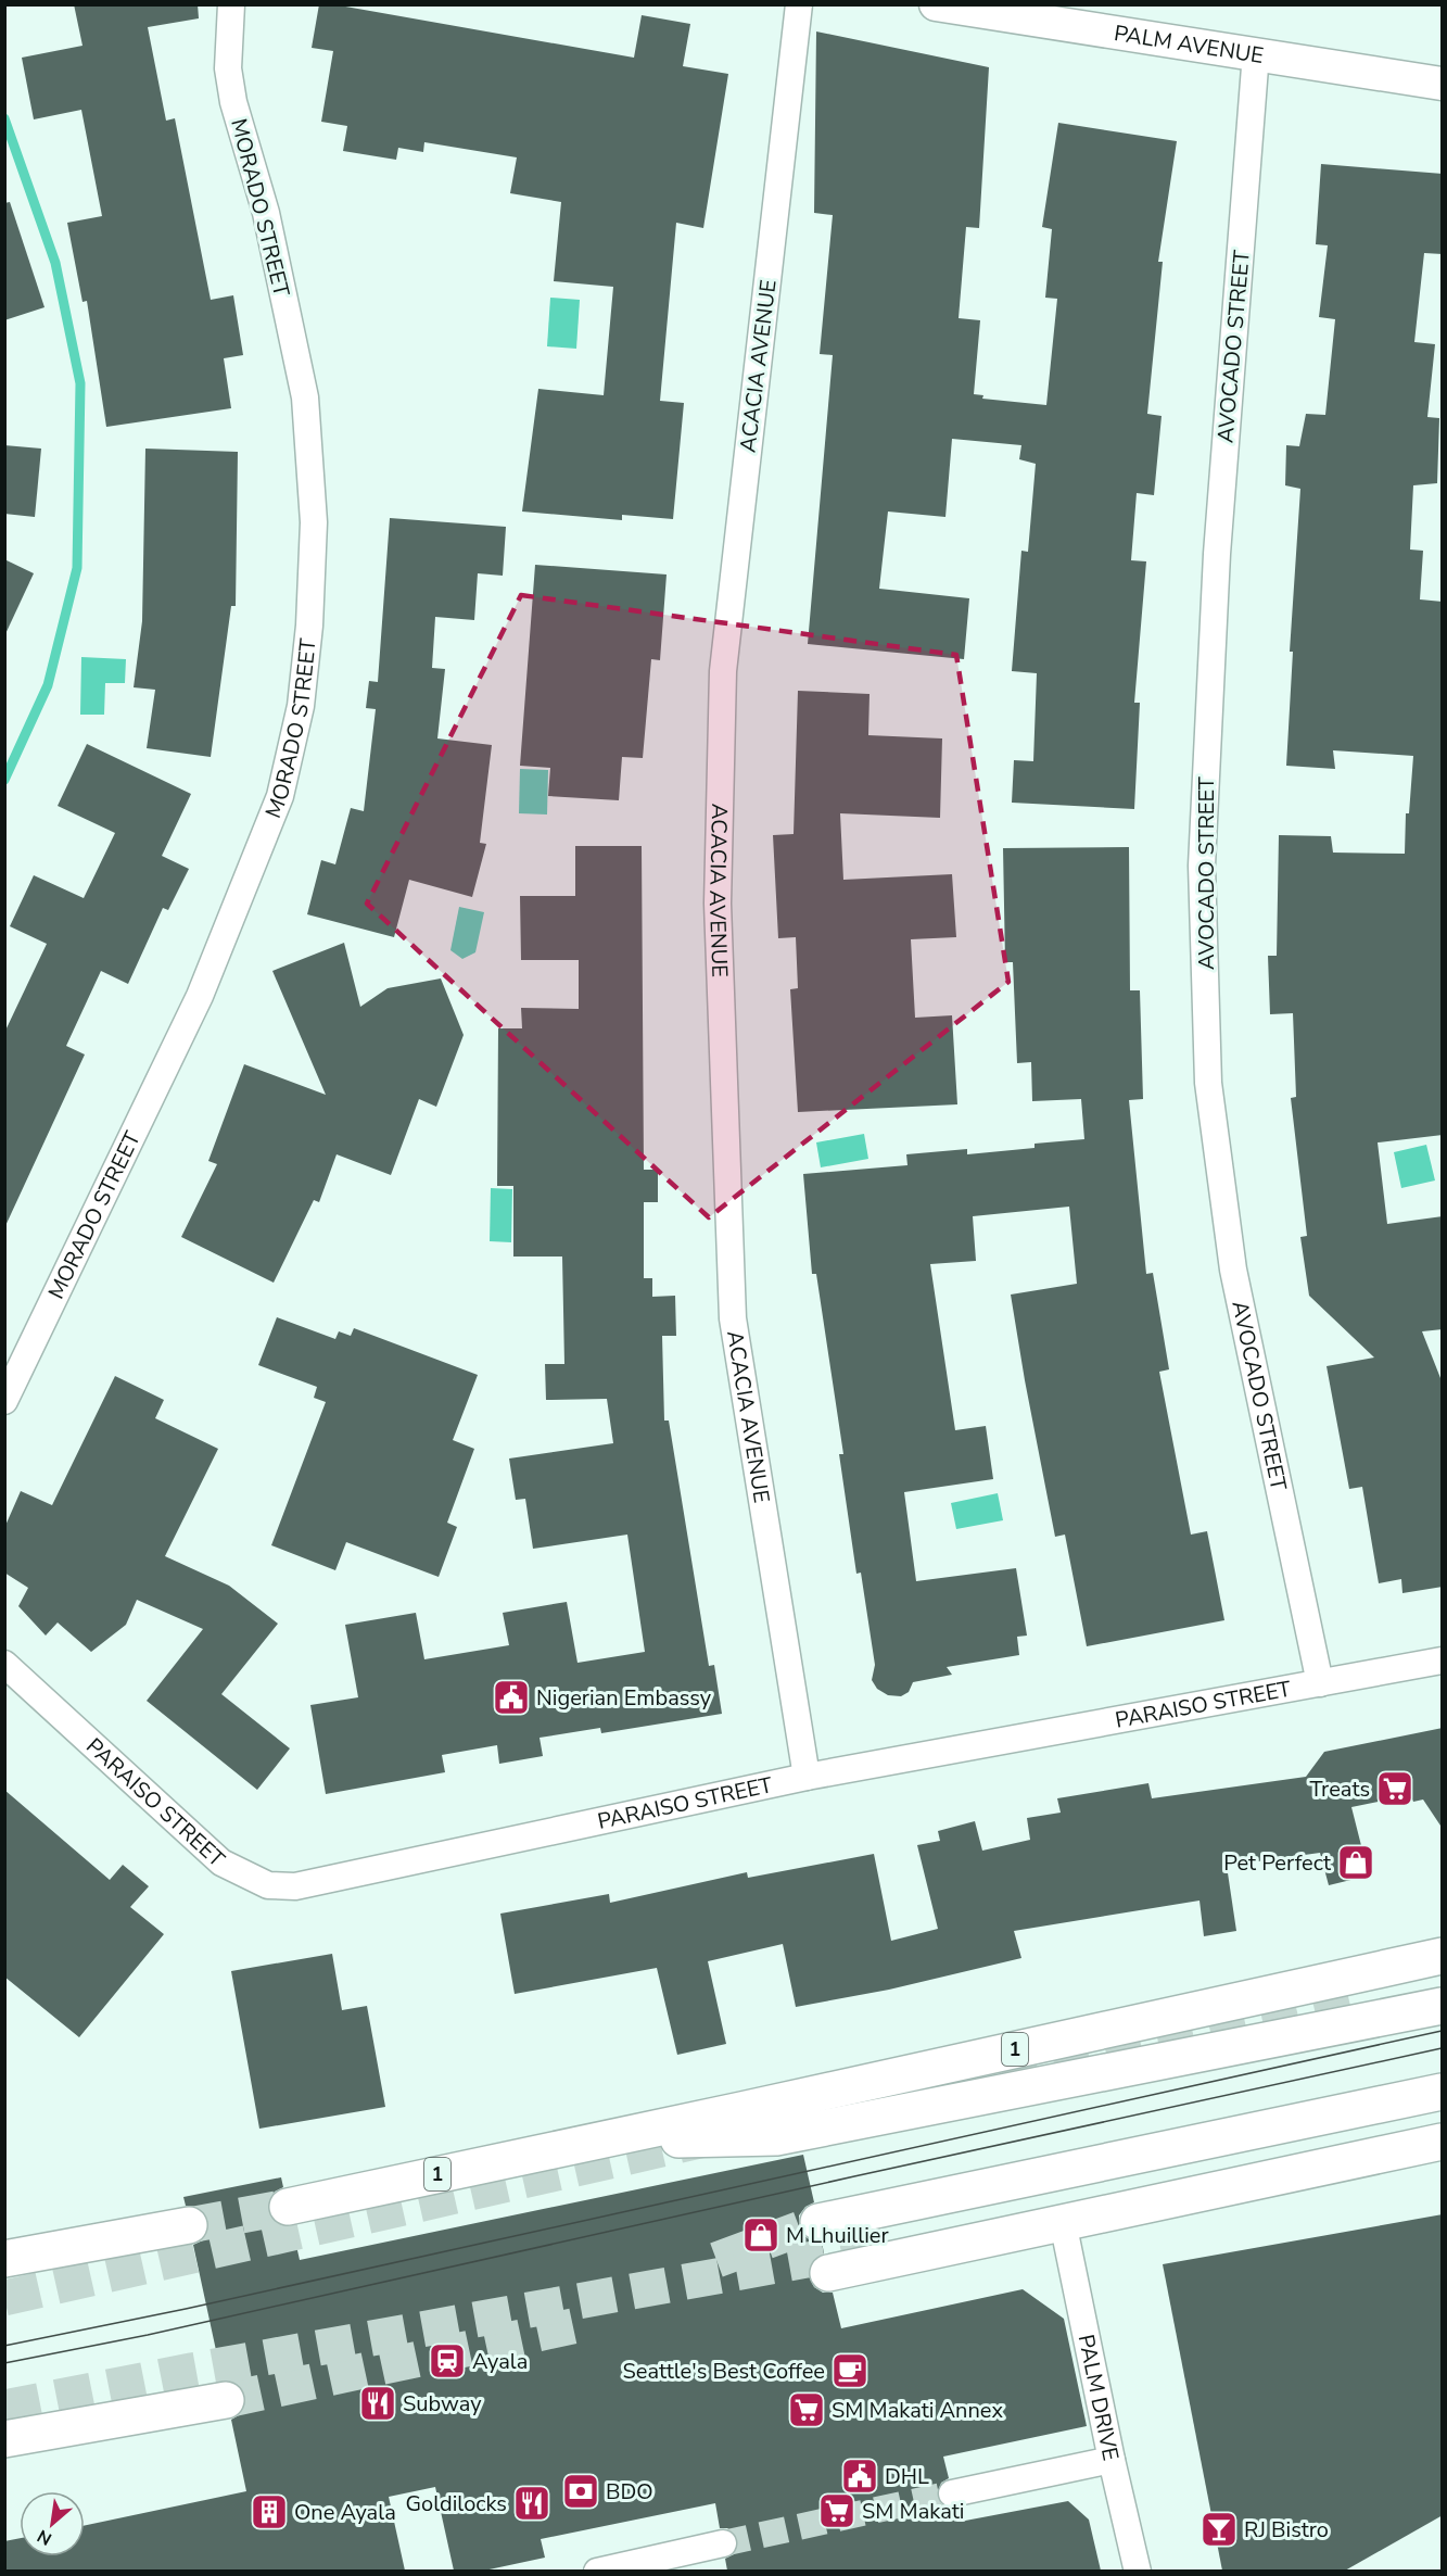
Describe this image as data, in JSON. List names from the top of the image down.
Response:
{
  "streets": {
    "highway": ["1"],
    "street": [
      "PALM AVENUE",
      "MORADO STREET",
      "AVOCADO STREET",
      "ACACIA AVENUE",
      "PARAISO STREET",
      "PALM DRIVE"
    ]
  },
  "crossings": [
    ["PALM AVENUE", "AVOCADO STREET"],
    ["AVOCADO STREET", "PARAISO STREET"],
    ["ACACIA AVENUE", "PARAISO STREET"]
  ],
  "places": {
    "public building": ["Nigerian Embassy", "DHL"],
    "supermarket": ["Treats", "SM Makati Annex", "SM Makati"],
    "shop": ["Pet Perfect", "M Lhuillier"],
    "station": ["Ayala"],
    "cafe": ["Seattle's Best Coffee"],
    "restaurant": ["Subway", "Goldilocks"],
    "bank": ["BDO"],
    "building": ["One Ayala"],
    "bar": ["RJ Bistro"]
  },
  "north": "bottom left"
}
